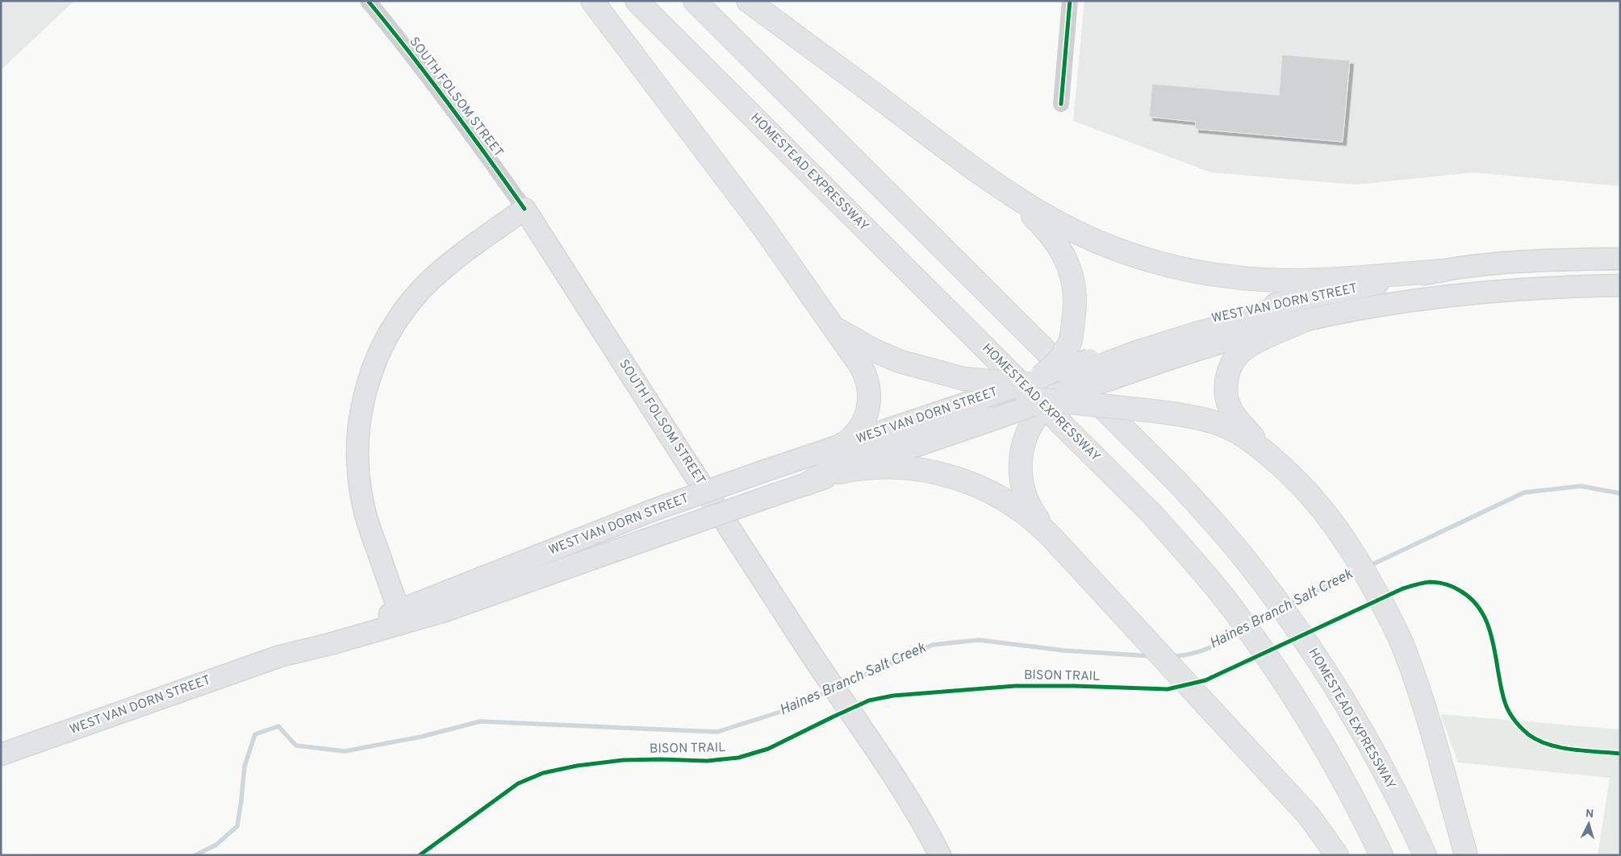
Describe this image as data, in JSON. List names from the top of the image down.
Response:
{
  "streets": {
    "highway": ["HOMESTEAD EXPRESSWAY"],
    "main road": ["SOUTH FOLSOM STREET", "WEST VAN DORN STREET"],
    "cycle path": ["BISON TRAIL"]
  },
  "water": ["Haines Branch Salt Creek"],
  "north": "top"
}
